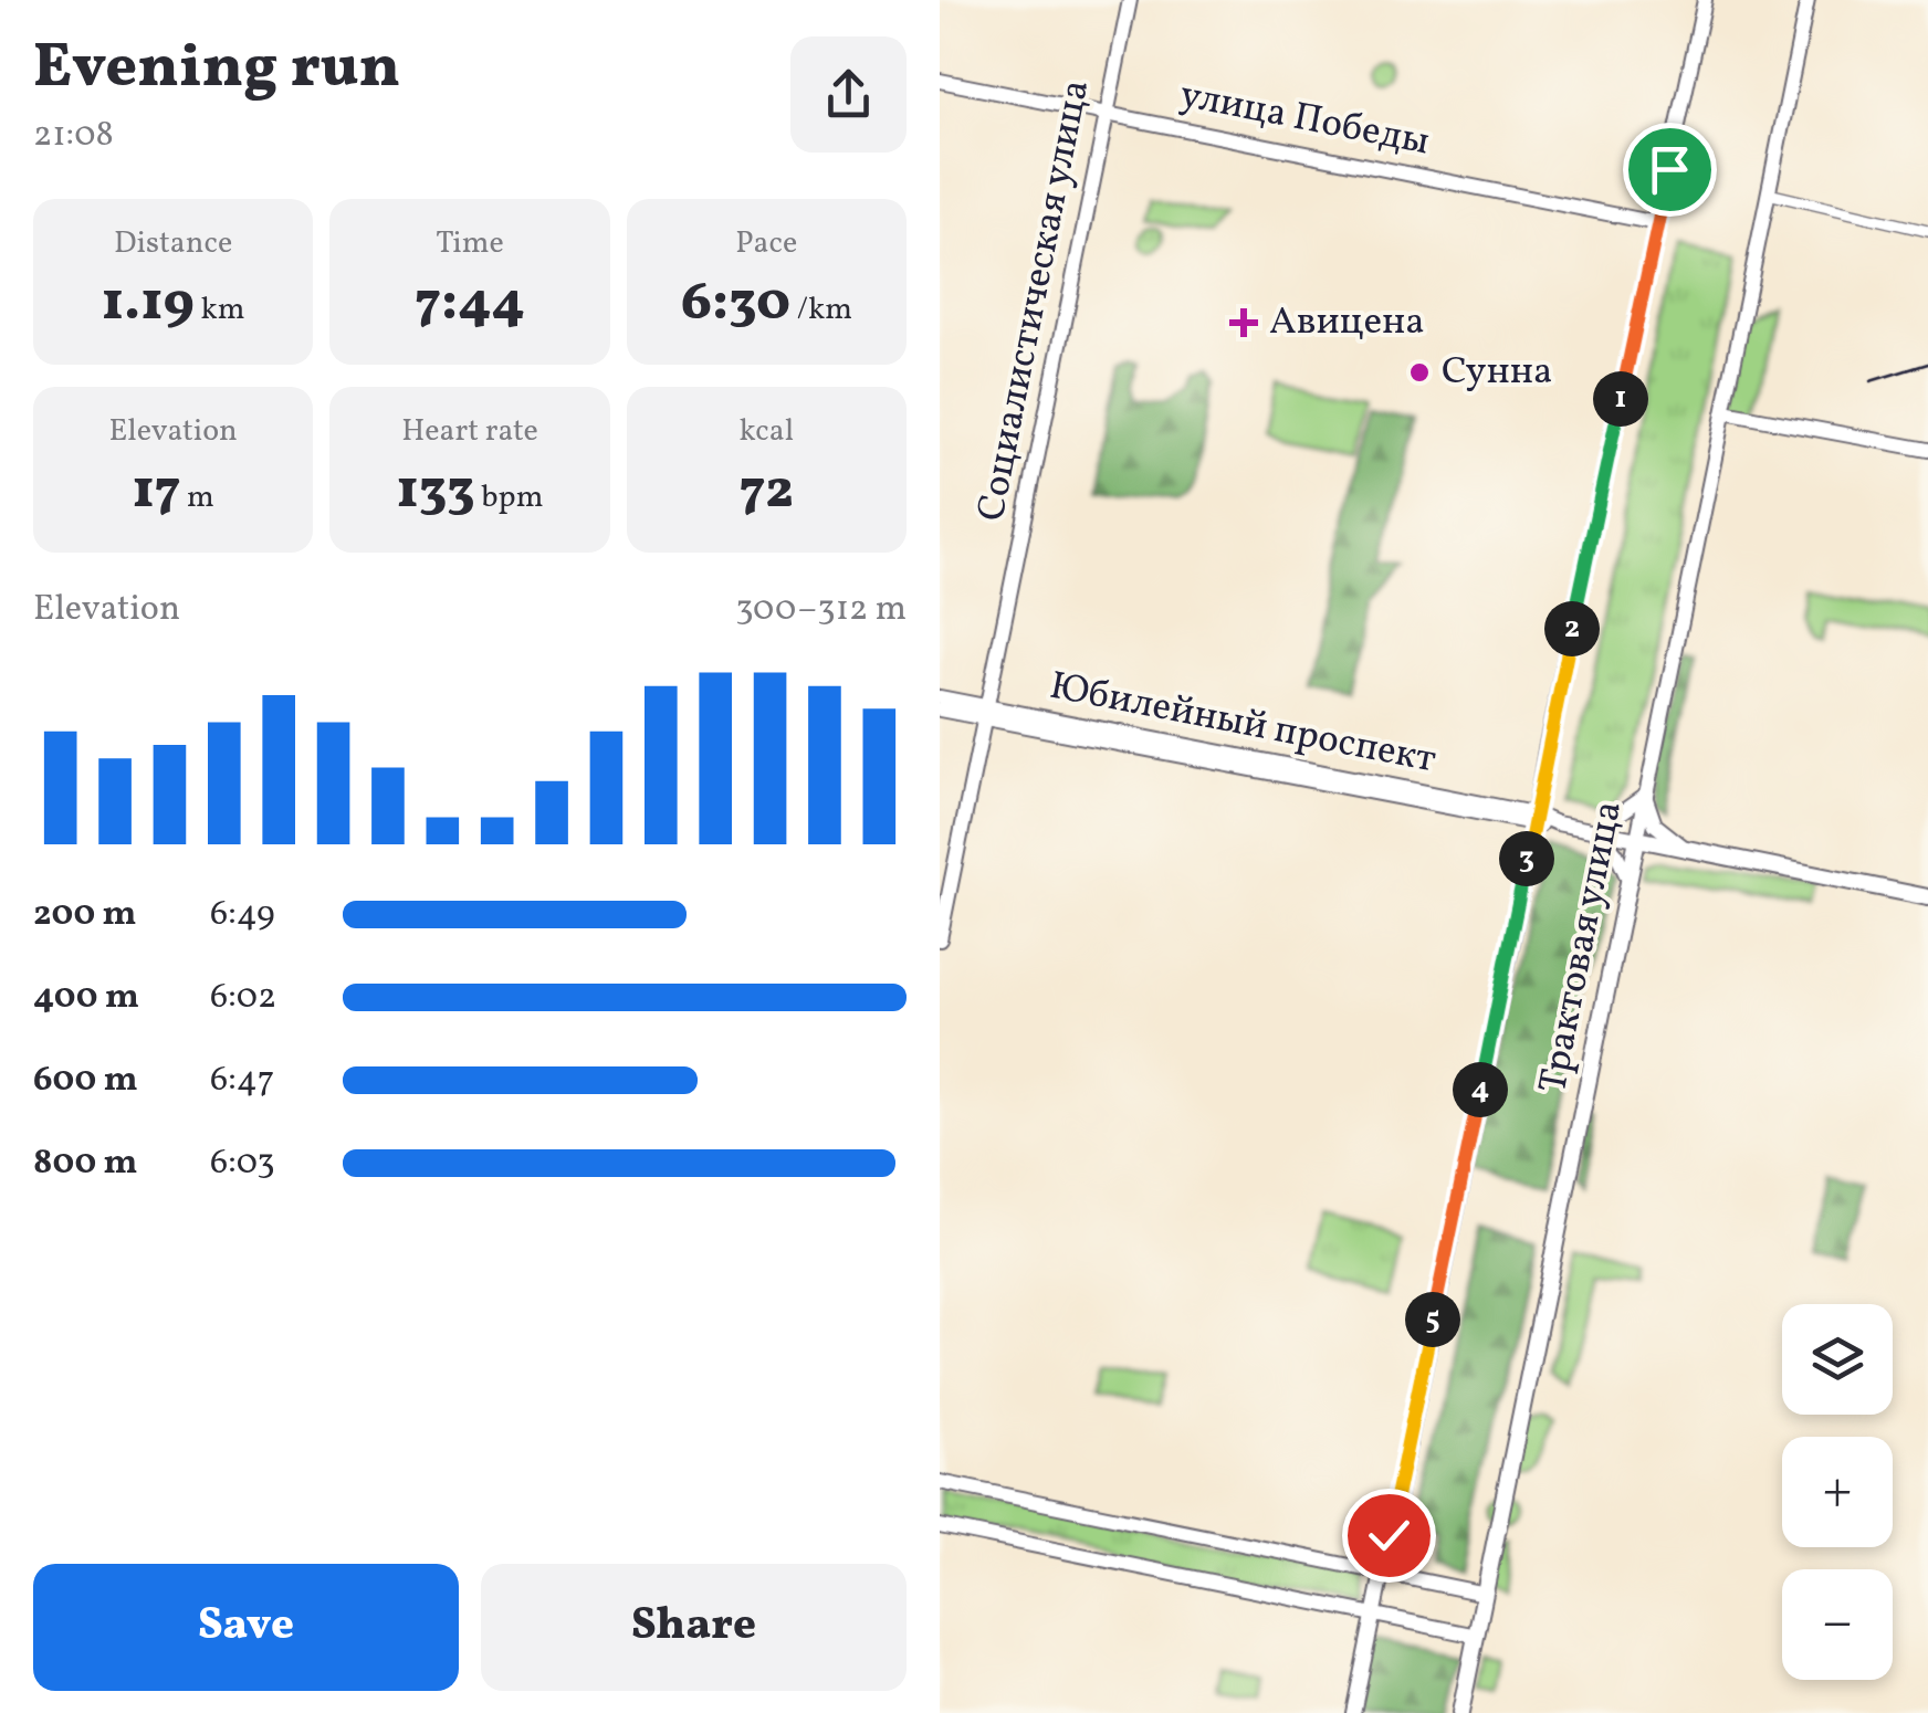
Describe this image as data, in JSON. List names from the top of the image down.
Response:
{
  "streets": {
    "main road": ["улица Победы", "Социалистическая улица", "Трактовая улица"]
  },
  "crossings": [
    ["улица Победы", "Социалистическая улица"]
  ],
  "places": {
    "health": ["Авицена"],
    "other": ["Сунна"]
  },
  "page": {
    "heading": ["Evening run", "21:08"],
    "stats": [
      ["Distance", "1.19 km"],
      ["Time", "7:44"],
      ["Pace", "6:30 /km"],
      ["Elevation", "17 m"],
      ["Heart rate", "133 bpm"],
      ["kcal", "72"]
    ],
    "pins": [
      "1",
      "2",
      "3",
      "4",
      "5"
    ],
    "chart": ["Elevation", "300–312 m"],
    "list": [
      {
        "name": "200 m",
        "note": "6:49"
      },
      {
        "name": "400 m",
        "note": "6:02"
      },
      {
        "name": "600 m",
        "note": "6:47"
      },
      {
        "name": "800 m",
        "note": "6:03"
      }
    ],
    "map_buttons": ["+", "−"],
    "buttons": ["Save", "Share"]
  }
}
